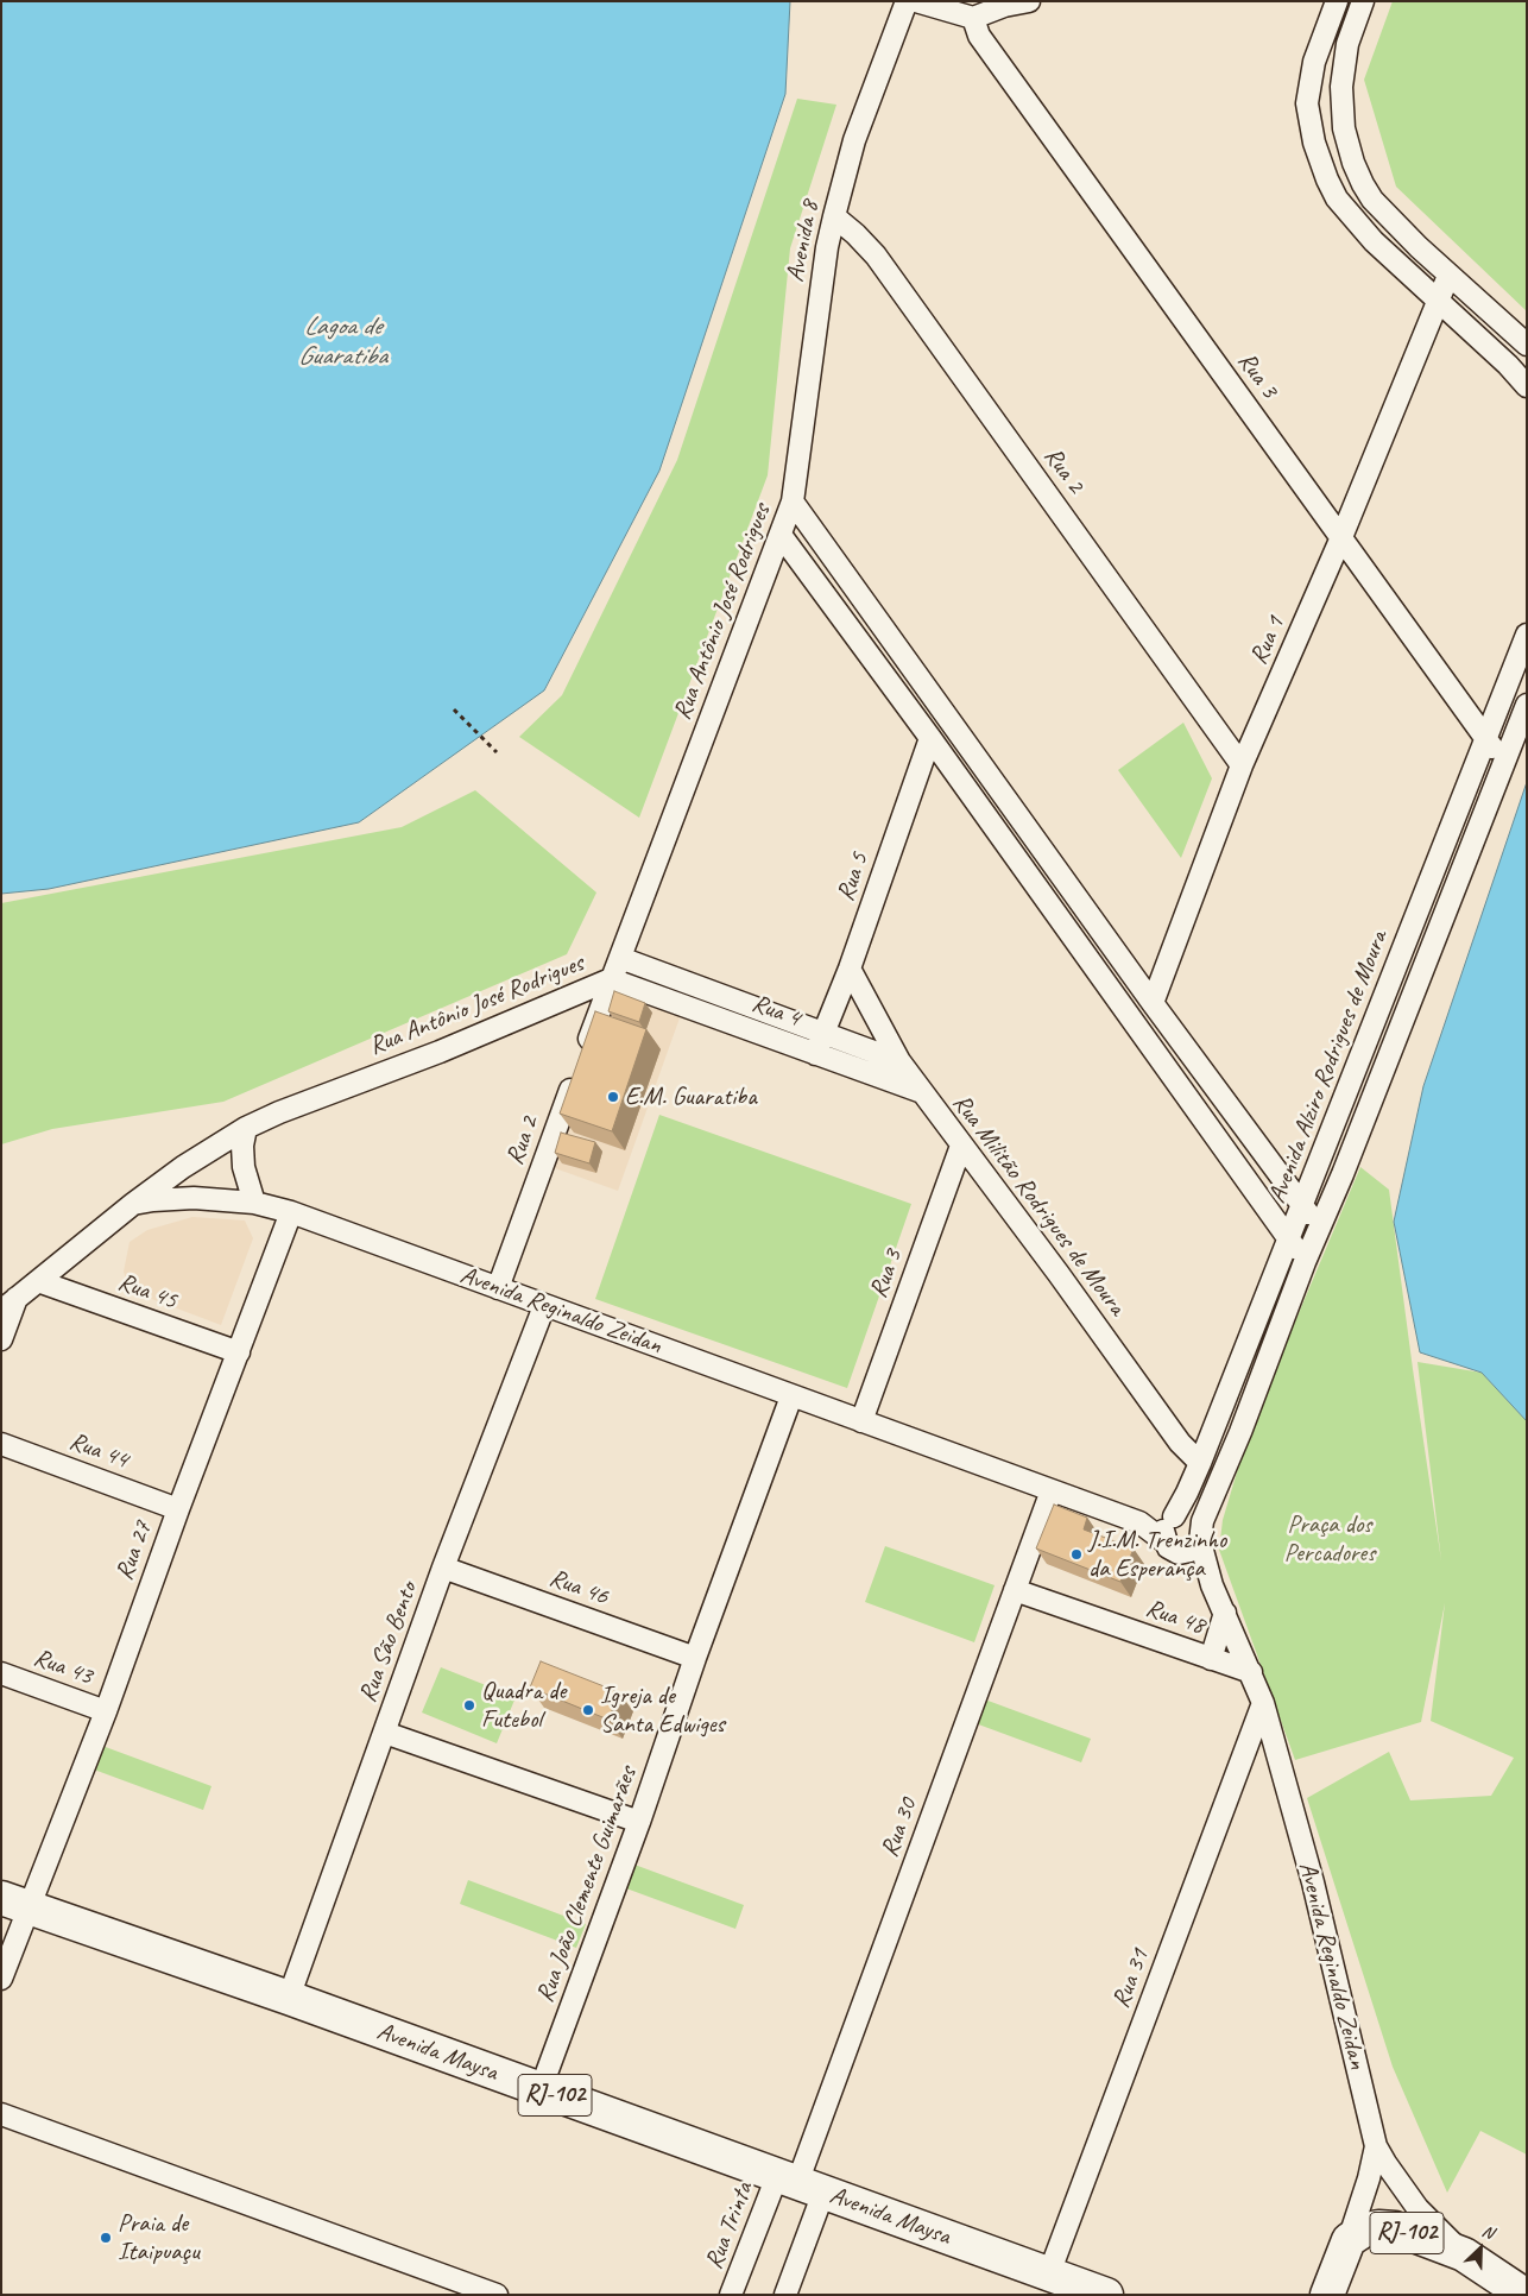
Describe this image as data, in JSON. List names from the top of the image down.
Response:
{
  "streets": {
    "main road": ["Avenida Reginaldo Zeidan", "Avenida Maysa", "RJ-102"],
    "street": [
      "Avenida 8",
      "Rua 3",
      "Rua 2",
      "Rua Antônio José Rodrigues",
      "Rua 1",
      "Rua 5",
      "Rua 4",
      "Avenida Alziro Rodrigues de Moura",
      "Rua Militão Rodrigues de Moura",
      "Rua 45",
      "Rua 44",
      "Rua 27",
      "Rua 46",
      "Rua 48",
      "Rua São Bento",
      "Rua 43",
      "Rua 30",
      "Rua João Clemente Guimarães",
      "Rua 31",
      "Rua Trinta"
    ]
  },
  "crossings": [
    ["Avenida 8", "Rua 2"],
    ["Avenida 8", "Rua Antônio José Rodrigues"],
    ["Rua 3", "Rua 1"],
    ["Rua 3", "Avenida Alziro Rodrigues de Moura"],
    ["Rua 3", "Rua Militão Rodrigues de Moura"],
    ["Rua 3", "Avenida Reginaldo Zeidan"],
    ["Rua 2", "Rua Antônio José Rodrigues"],
    ["Rua 2", "Rua 1"],
    ["Rua 2", "Rua 4"],
    ["Rua 2", "Avenida Reginaldo Zeidan"],
    ["Rua Antônio José Rodrigues", "Rua 4"],
    ["Rua Antônio José Rodrigues", "Avenida Reginaldo Zeidan"],
    ["Rua 5", "Rua 4"],
    ["Rua 5", "Rua Militão Rodrigues de Moura"],
    ["Rua 4", "Rua Militão Rodrigues de Moura"],
    ["Avenida Alziro Rodrigues de Moura", "Rua Militão Rodrigues de Moura"],
    ["Avenida Alziro Rodrigues de Moura", "Avenida Reginaldo Zeidan"],
    ["Rua 45", "Rua 27"],
    ["Avenida Reginaldo Zeidan", "Rua 27"],
    ["Avenida Reginaldo Zeidan", "Rua 48"],
    ["Avenida Reginaldo Zeidan", "Rua São Bento"],
    ["Avenida Reginaldo Zeidan", "Rua 30"],
    ["Avenida Reginaldo Zeidan", "Rua João Clemente Guimarães"],
    ["Avenida Reginaldo Zeidan", "Rua 31"],
    ["Avenida Reginaldo Zeidan", "RJ-102"],
    ["Rua 44", "Rua 27"],
    ["Rua 27", "Rua 43"],
    ["Rua 27", "Avenida Maysa"],
    ["Rua 46", "Rua São Bento"],
    ["Rua 46", "Rua João Clemente Guimarães"],
    ["Rua 48", "Rua 30"],
    ["Rua São Bento", "Avenida Maysa"],
    ["Rua 30", "Avenida Maysa"],
    ["Rua 30", "Rua Trinta"],
    ["Rua João Clemente Guimarães", "Avenida Maysa"],
    ["Rua 31", "Avenida Maysa"],
    ["Avenida Maysa", "Rua Trinta"]
  ],
  "water": ["Lagoa de Guaratiba"],
  "parks": ["Praça dos Percadores"],
  "places": [
    "E.M. Guaratiba",
    "J.I.M. Trenzinho da Esperança",
    "Quadra de Futebol",
    "Igreja de Santa Edwiges",
    "Praia de Itaipuaçu"
  ],
  "north": "top right"
}
